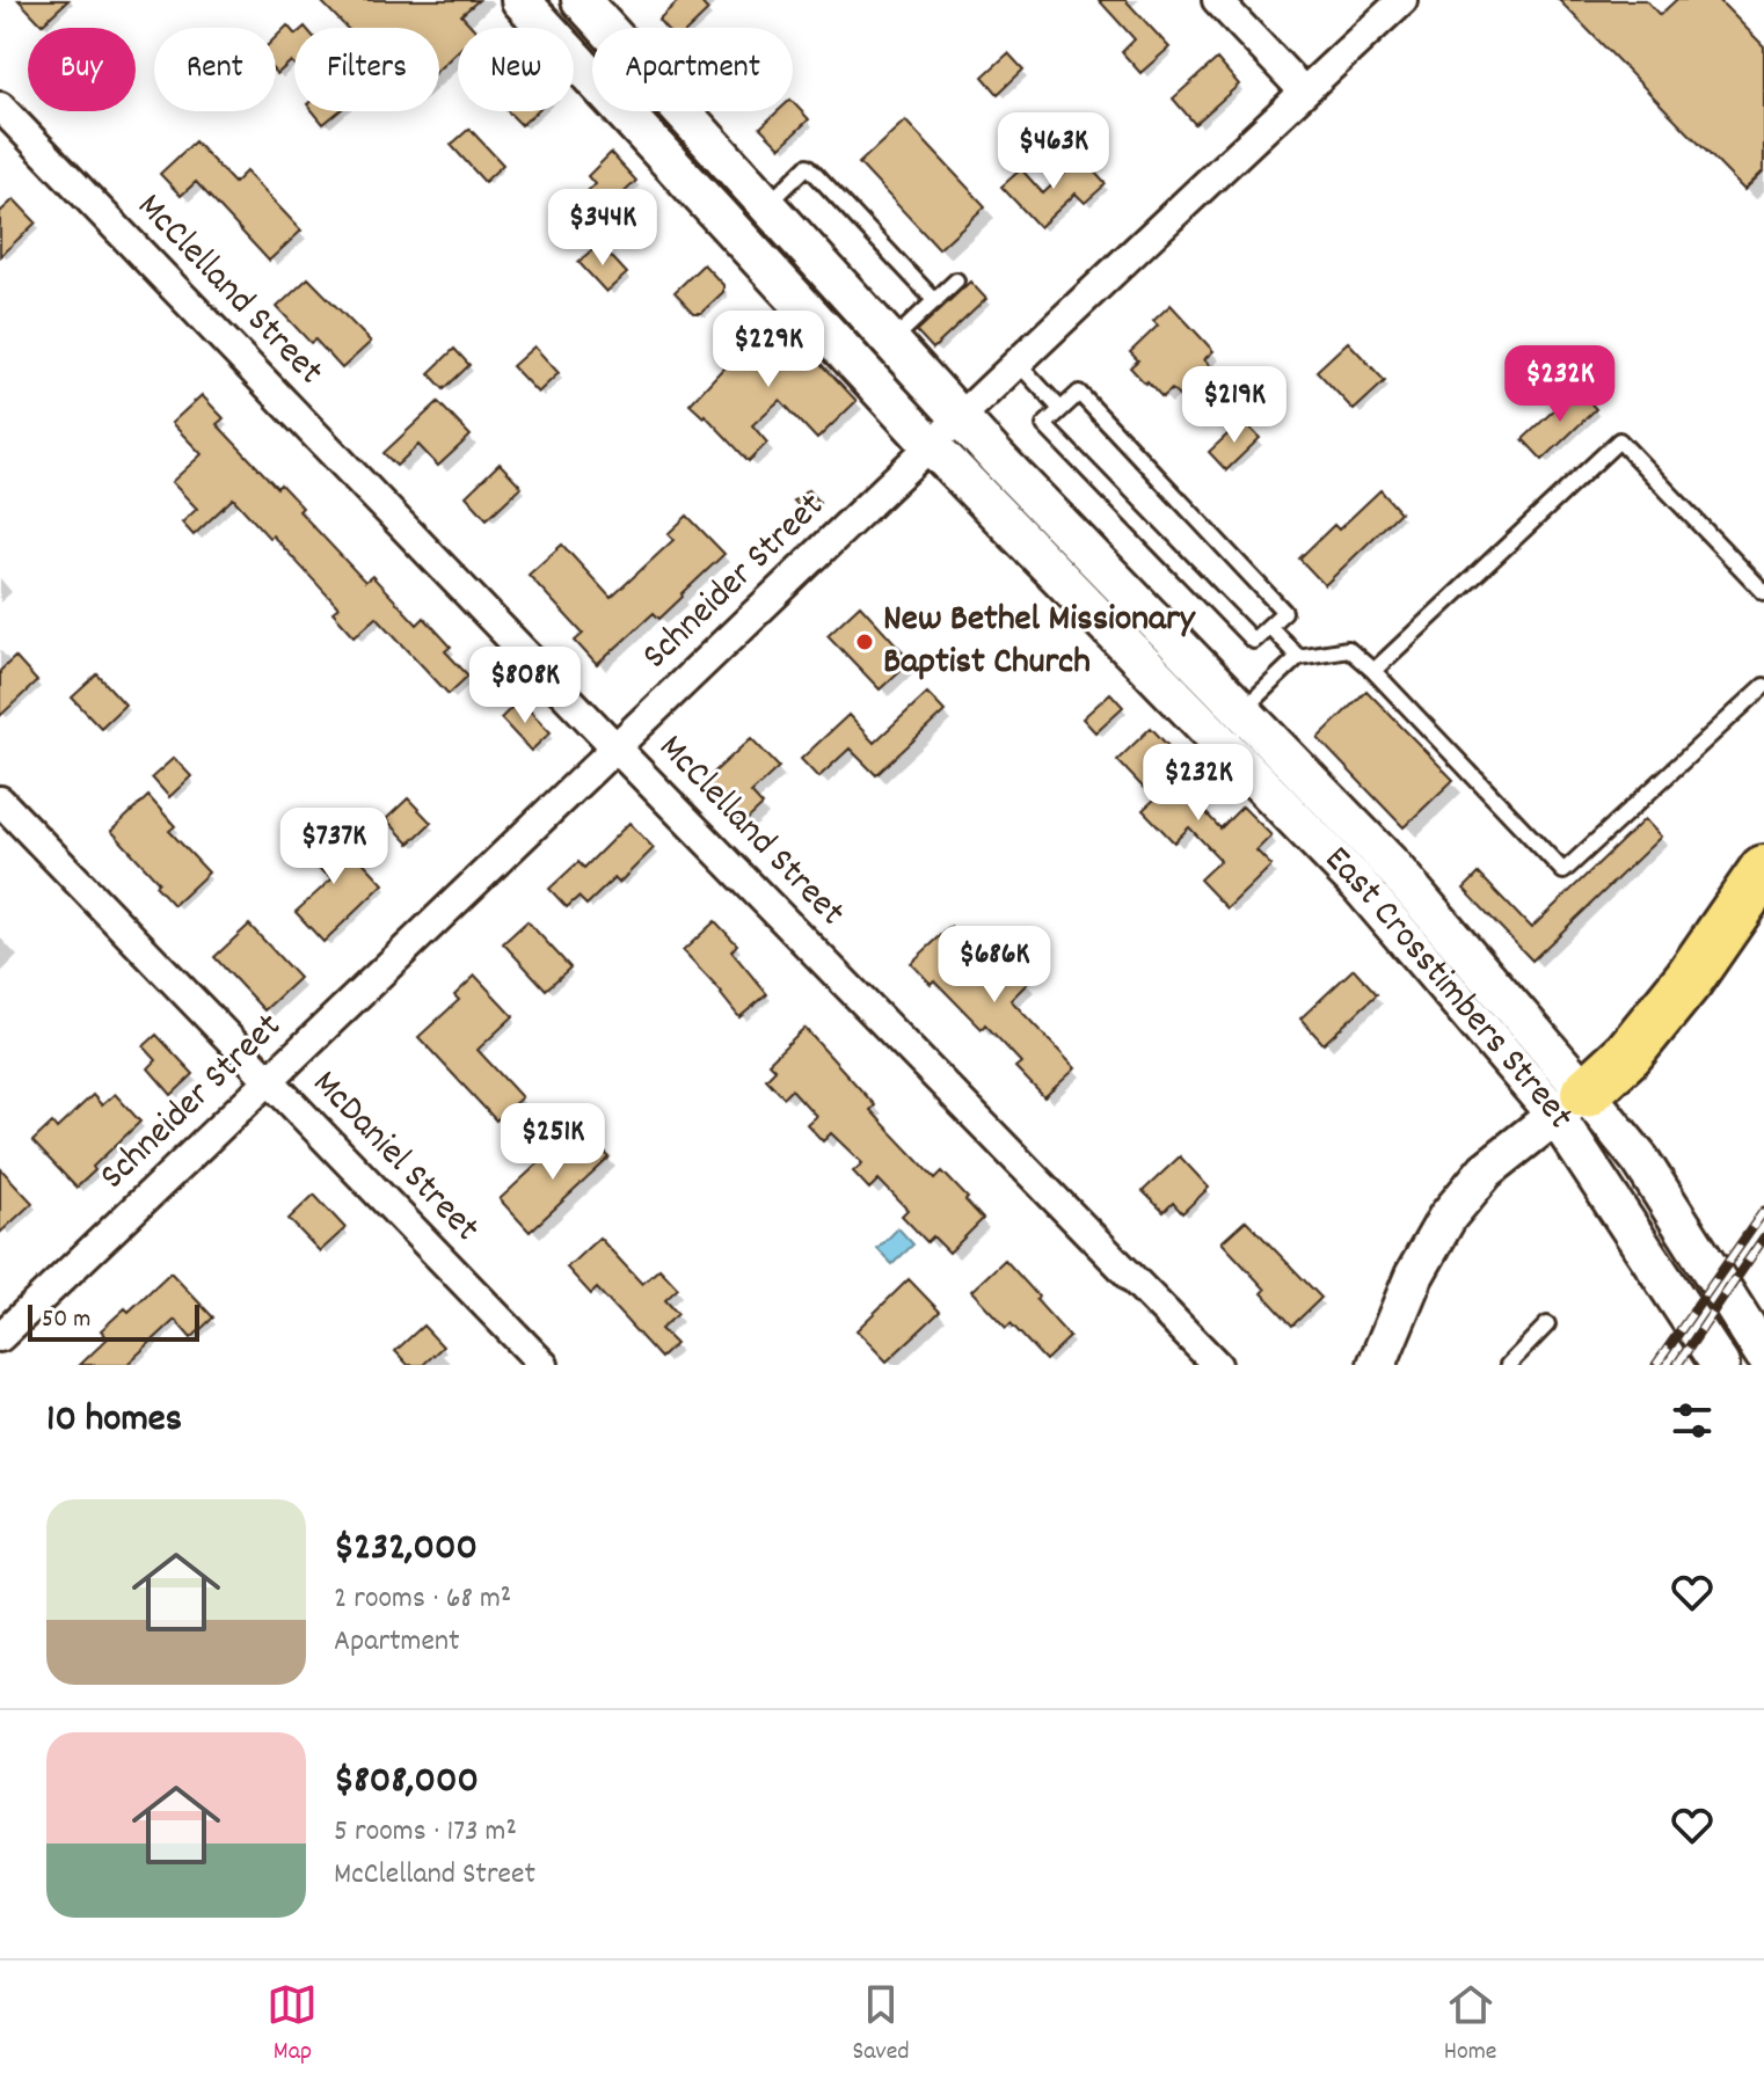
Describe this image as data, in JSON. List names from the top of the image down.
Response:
{
  "streets": {
    "main road": ["East Crosstimbers Street"],
    "street": ["McClelland Street", "Schneider Street", "McDaniel Street"]
  },
  "crossings": [
    ["McClelland Street", "Schneider Street"],
    ["Schneider Street", "East Crosstimbers Street"],
    ["Schneider Street", "McDaniel Street"]
  ],
  "places": ["New Bethel Missionary Baptist Church"],
  "scale_bar": "50 m",
  "page": {
    "chip": [
      "Buy",
      "Rent",
      "Filters",
      "New",
      "Apartment"
    ],
    "price": [
      "$463K",
      "$344K",
      "$229K",
      "$232K",
      "$219K",
      "$808K",
      "$232K",
      "$737K",
      "$686K",
      "$251K"
    ],
    "scale": "50 m",
    "heading": "10 homes",
    "list": [
      {
        "name": "$232,000",
        "note": "2 rooms · 68 m² · Apartment"
      },
      {
        "name": "$808,000",
        "note": "5 rooms · 173 m² · McClelland Street"
      }
    ],
    "tabs": ["Map", "Saved", "Home"]
  }
}
